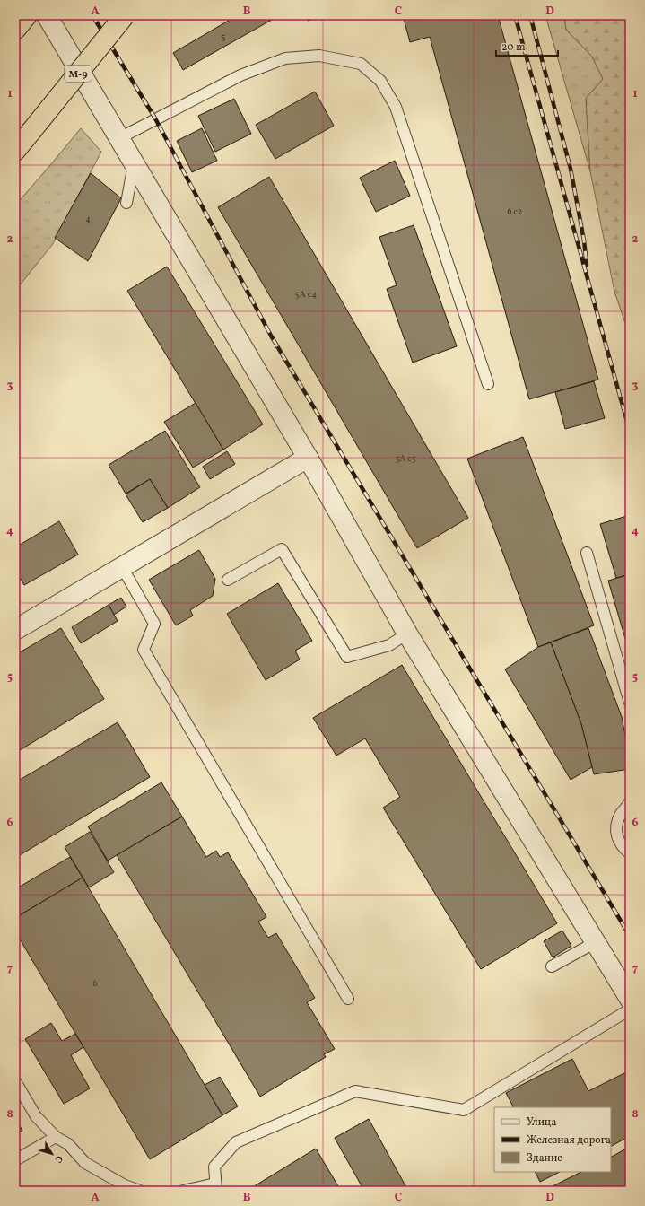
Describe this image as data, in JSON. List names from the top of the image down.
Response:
{
  "streets": {
    "highway": ["М-9"]
  },
  "house_numbers": [
    "5",
    "6 с2",
    "4",
    "5А с4",
    "5А с5",
    "6"
  ],
  "legend": ["Улица", "Железная дорога", "Здание"],
  "scale_bar": "20 m",
  "north": "bottom right",
  "grid": {
    "columns": [
      "A",
      "B",
      "C",
      "D"
    ],
    "rows": [
      "1",
      "2",
      "3",
      "4",
      "5",
      "6",
      "7",
      "8"
    ]
  }
}
